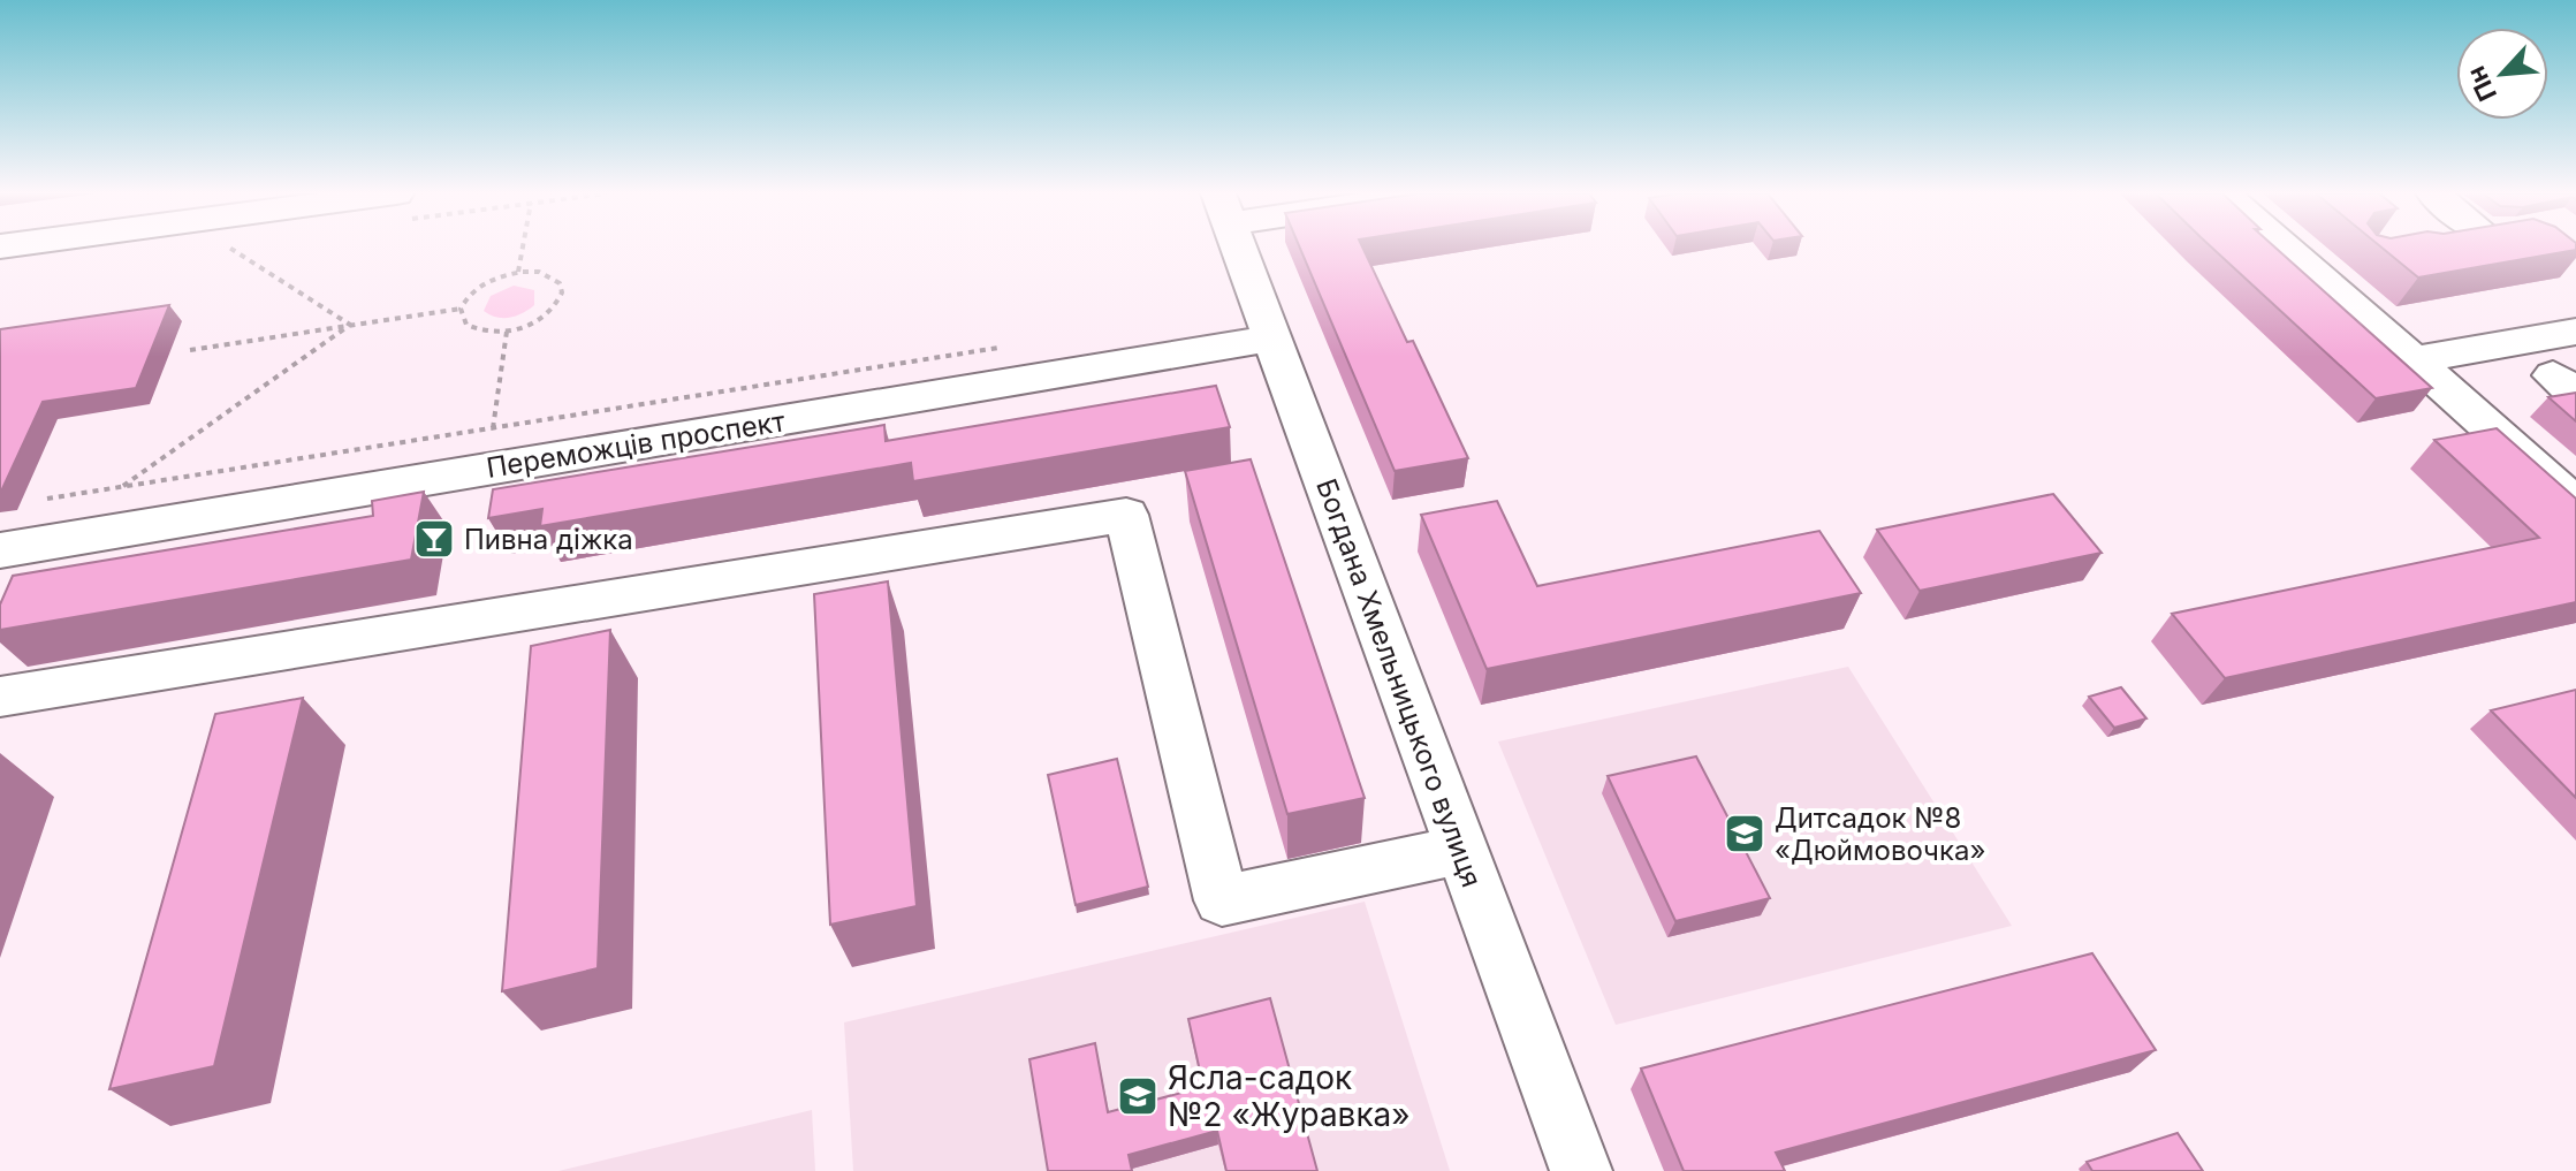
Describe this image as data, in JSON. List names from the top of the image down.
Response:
{
  "streets": {
    "street": ["Переможців проспект", "Богдана Хмельницького вулиця"]
  },
  "crossings": [
    ["Переможців проспект", "Богдана Хмельницького вулиця"]
  ],
  "places": {
    "bar": ["Пивна діжка"],
    "school or university": ["Дитсадок №8 «Дюймовочка»", "Ясла-садок №2 «Журавка»"]
  },
  "north": "bottom left"
}
